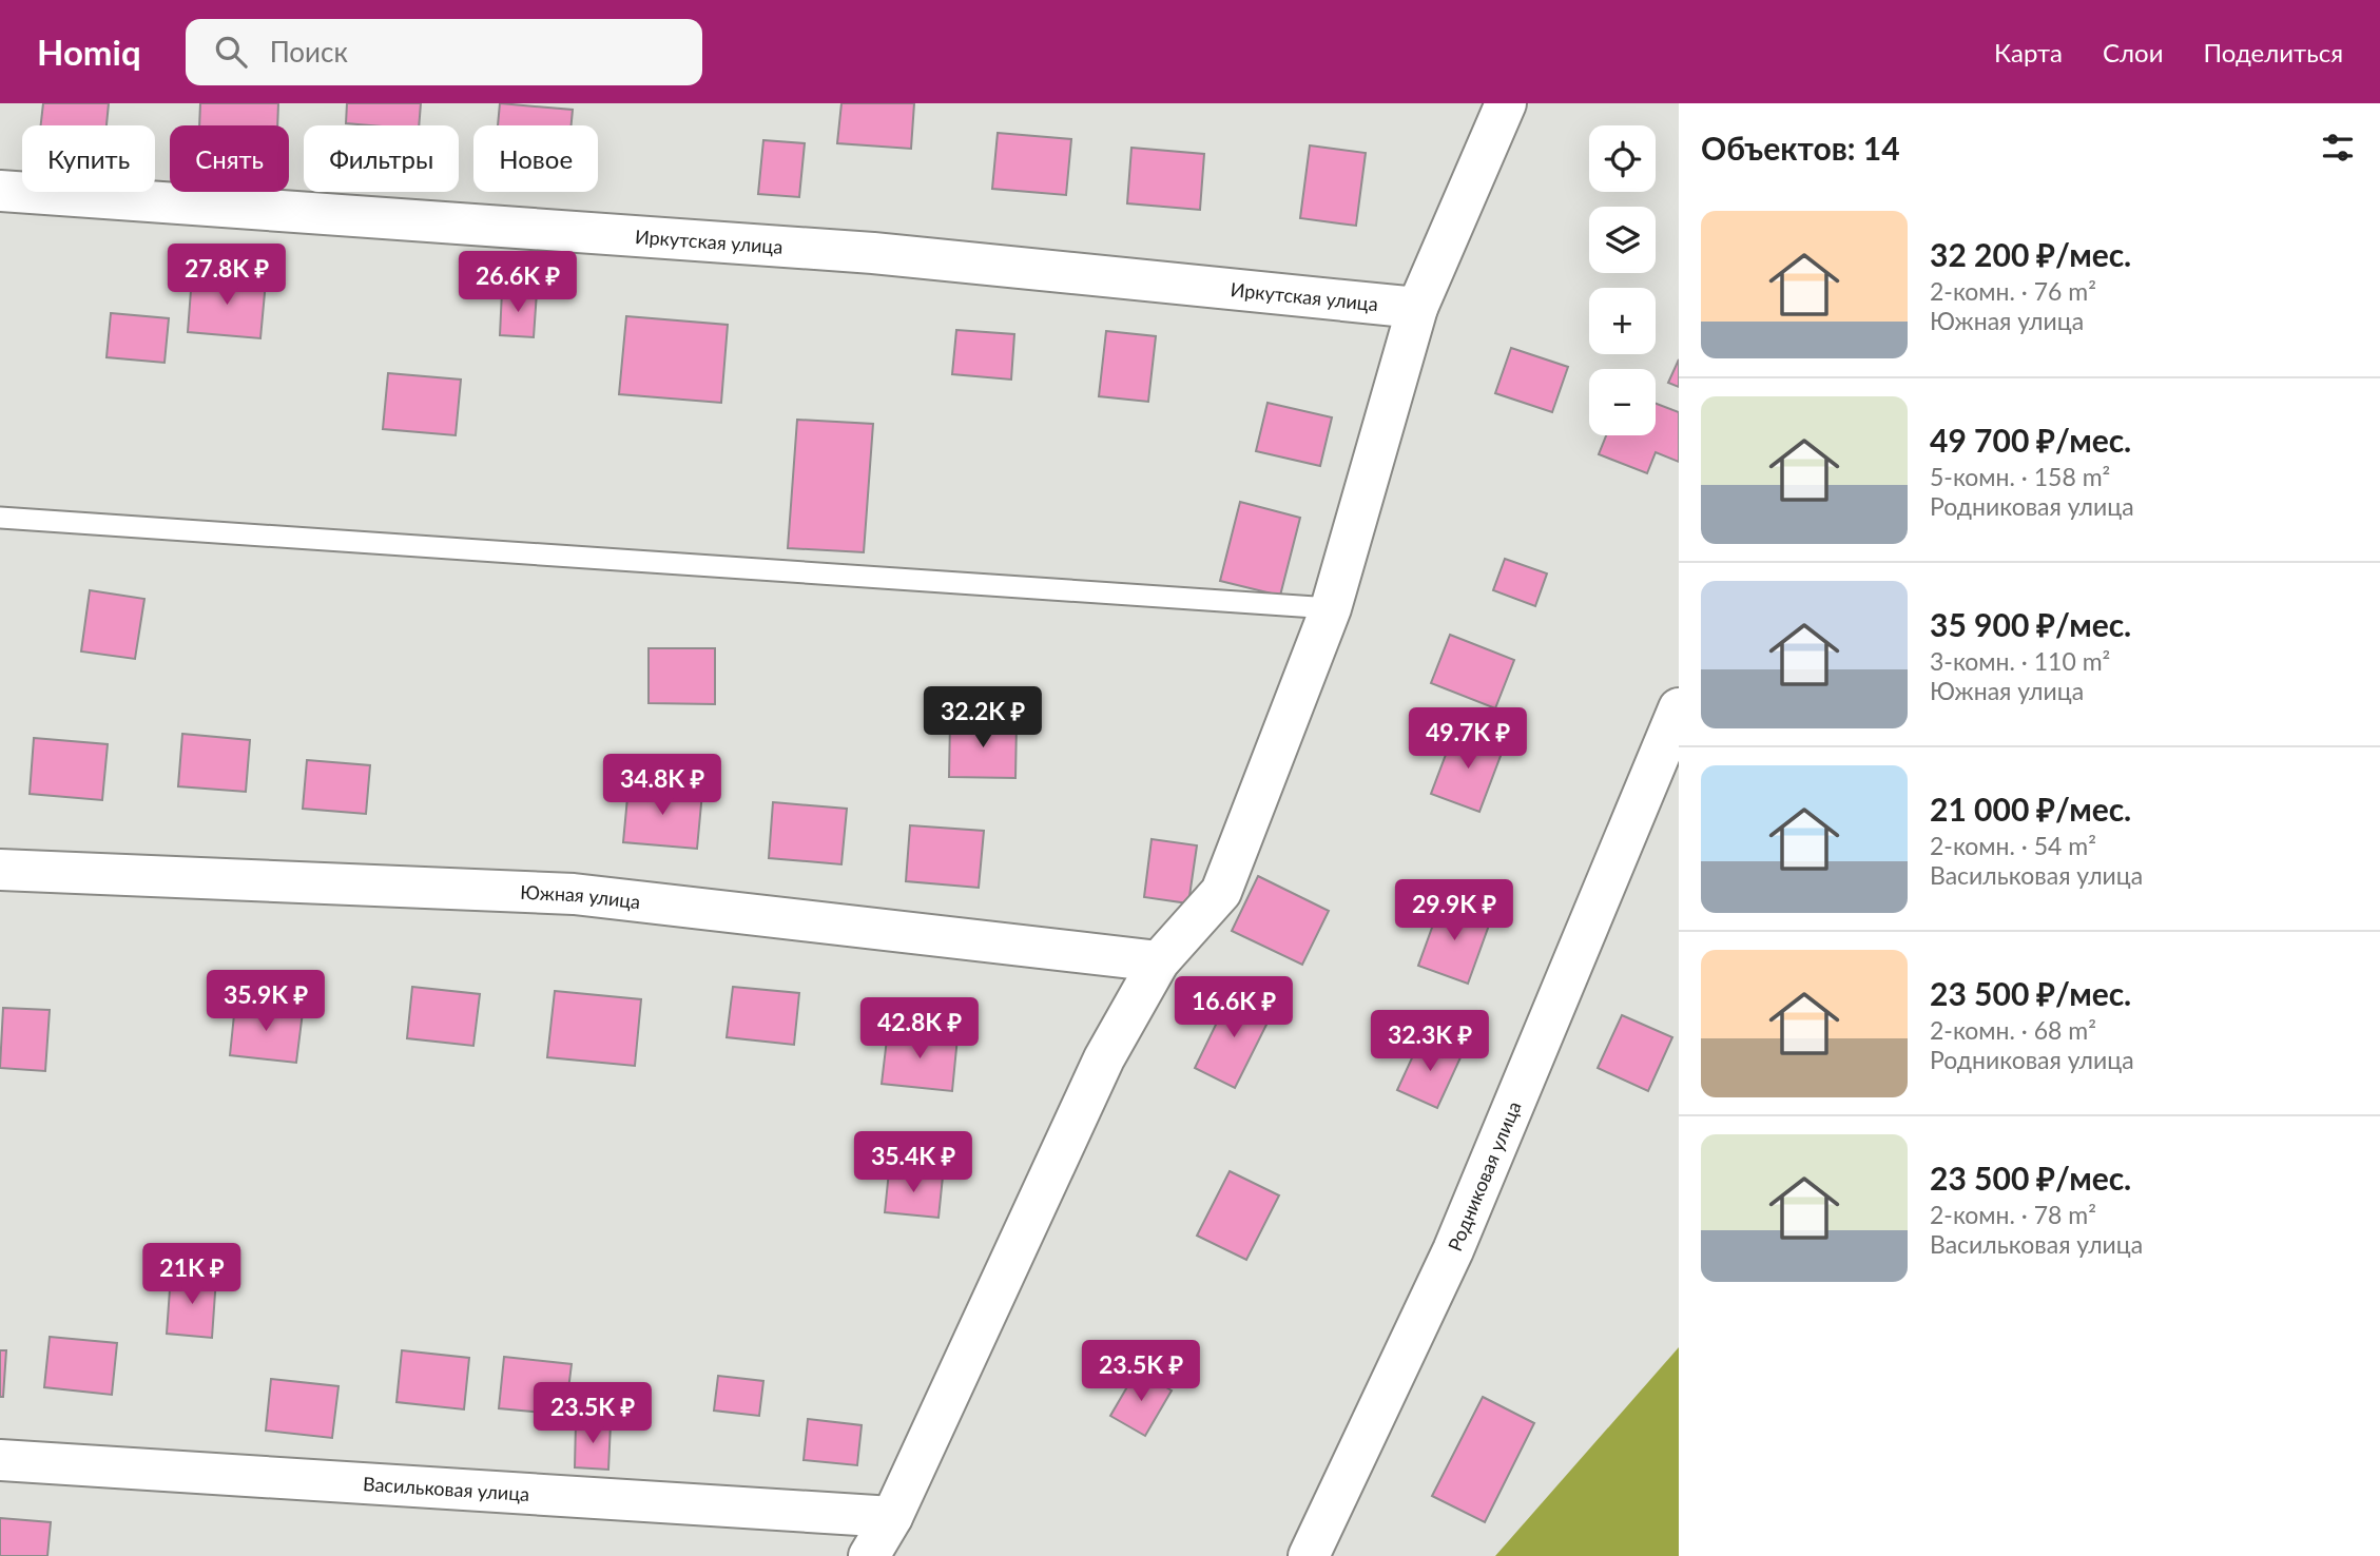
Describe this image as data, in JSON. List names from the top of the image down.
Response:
{
  "streets": {
    "street": [
      "Иркутская улица",
      "Южная улица",
      "Родниковая улица",
      "Васильковая улица"
    ]
  },
  "page": {
    "header": "Homiq",
    "search": "Поиск",
    "nav": ["Карта", "Слои", "Поделиться"],
    "heading": "Объектов: 14",
    "map_buttons": ["+", "−"],
    "chip": [
      "Купить",
      "Снять",
      "Фильтры",
      "Новое"
    ],
    "list": [
      {
        "name": "32 200 ₽/мес.",
        "note": "2-комн. · 76 m² · Южная улица"
      },
      {
        "name": "49 700 ₽/мес.",
        "note": "5-комн. · 158 m² · Родниковая улица"
      },
      {
        "name": "35 900 ₽/мес.",
        "note": "3-комн. · 110 m² · Южная улица"
      },
      {
        "name": "21 000 ₽/мес.",
        "note": "2-комн. · 54 m² · Васильковая улица"
      },
      {
        "name": "23 500 ₽/мес.",
        "note": "2-комн. · 68 m² · Родниковая улица"
      },
      {
        "name": "23 500 ₽/мес.",
        "note": "2-комн. · 78 m² · Васильковая улица"
      }
    ],
    "price": [
      "27.8K ₽",
      "26.6K ₽",
      "32.2K ₽",
      "49.7K ₽",
      "34.8K ₽",
      "29.9K ₽",
      "35.9K ₽",
      "16.6K ₽",
      "42.8K ₽",
      "32.3K ₽",
      "35.4K ₽",
      "21K ₽",
      "23.5K ₽",
      "23.5K ₽"
    ]
  }
}
